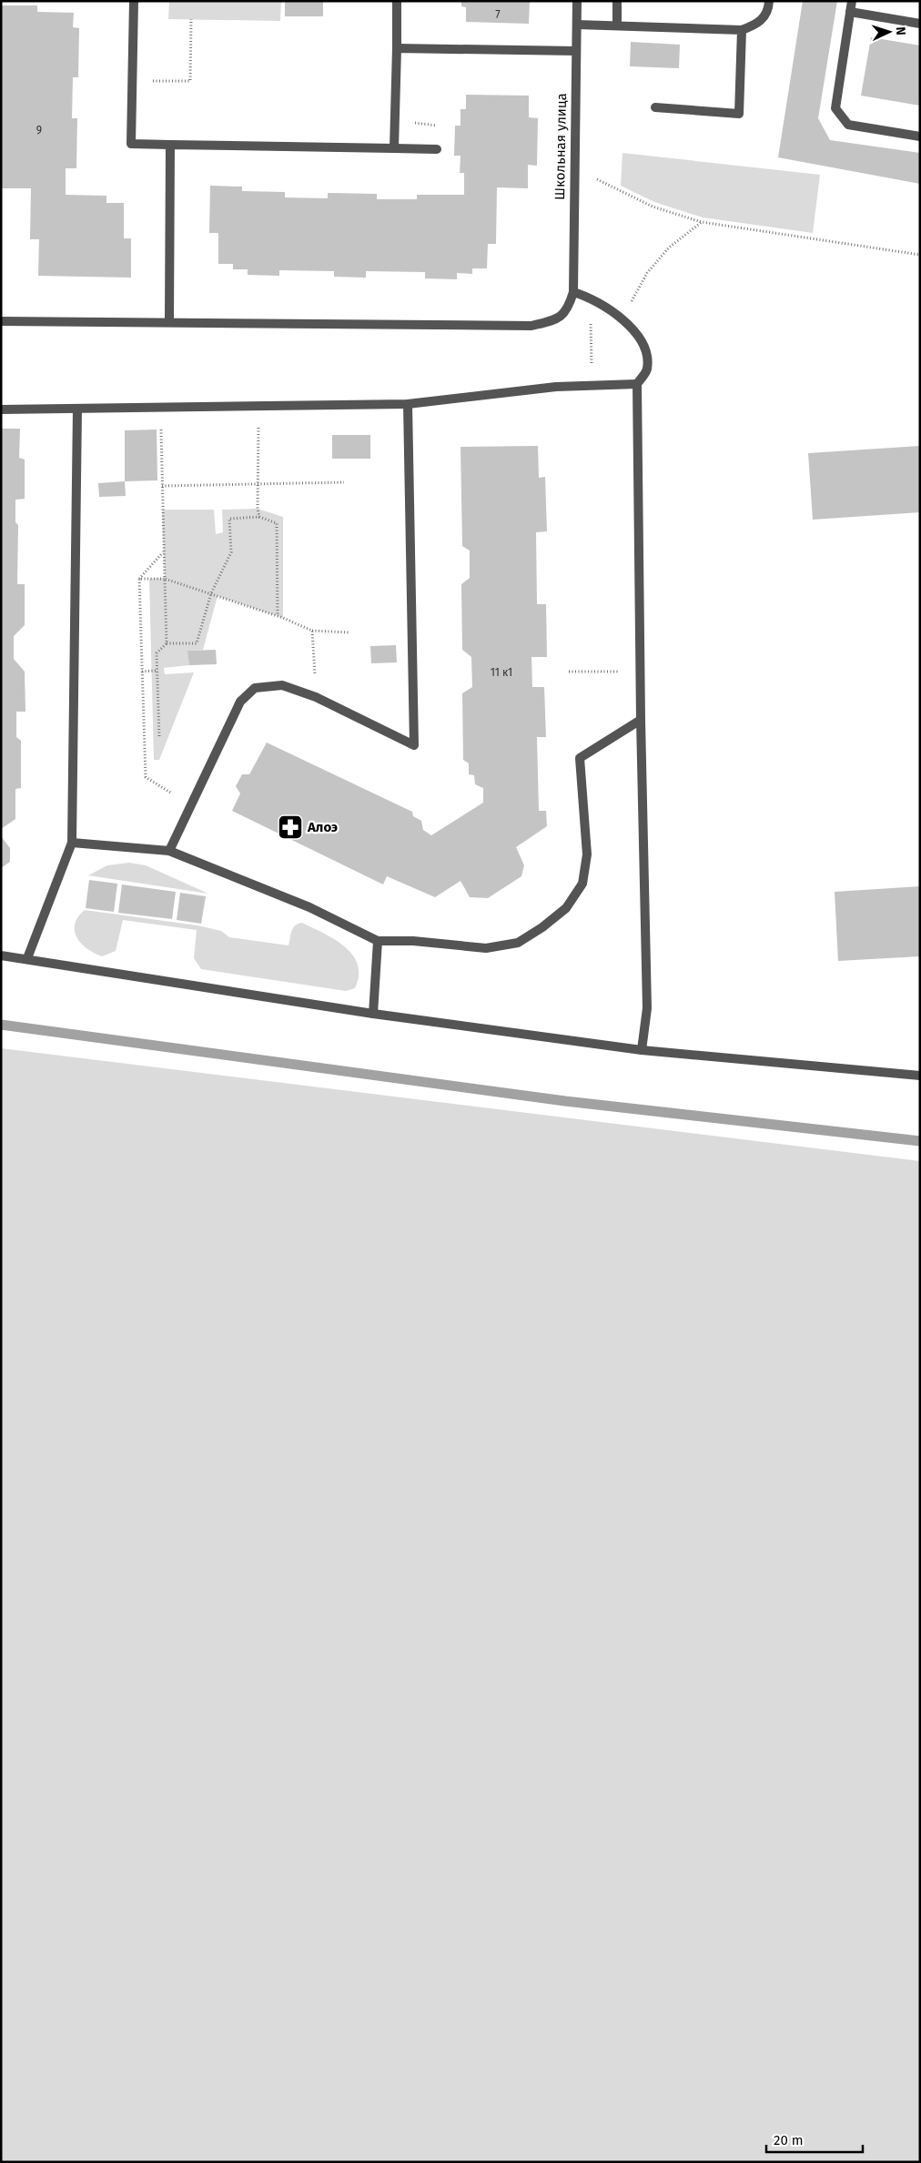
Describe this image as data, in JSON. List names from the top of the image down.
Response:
{
  "streets": {
    "street": ["Школьная улица"]
  },
  "places": {
    "pharmacy": ["Алоэ"]
  },
  "house_numbers": ["7", "9", "11 к1"],
  "scale_bar": "20 m",
  "north": "right"
}
